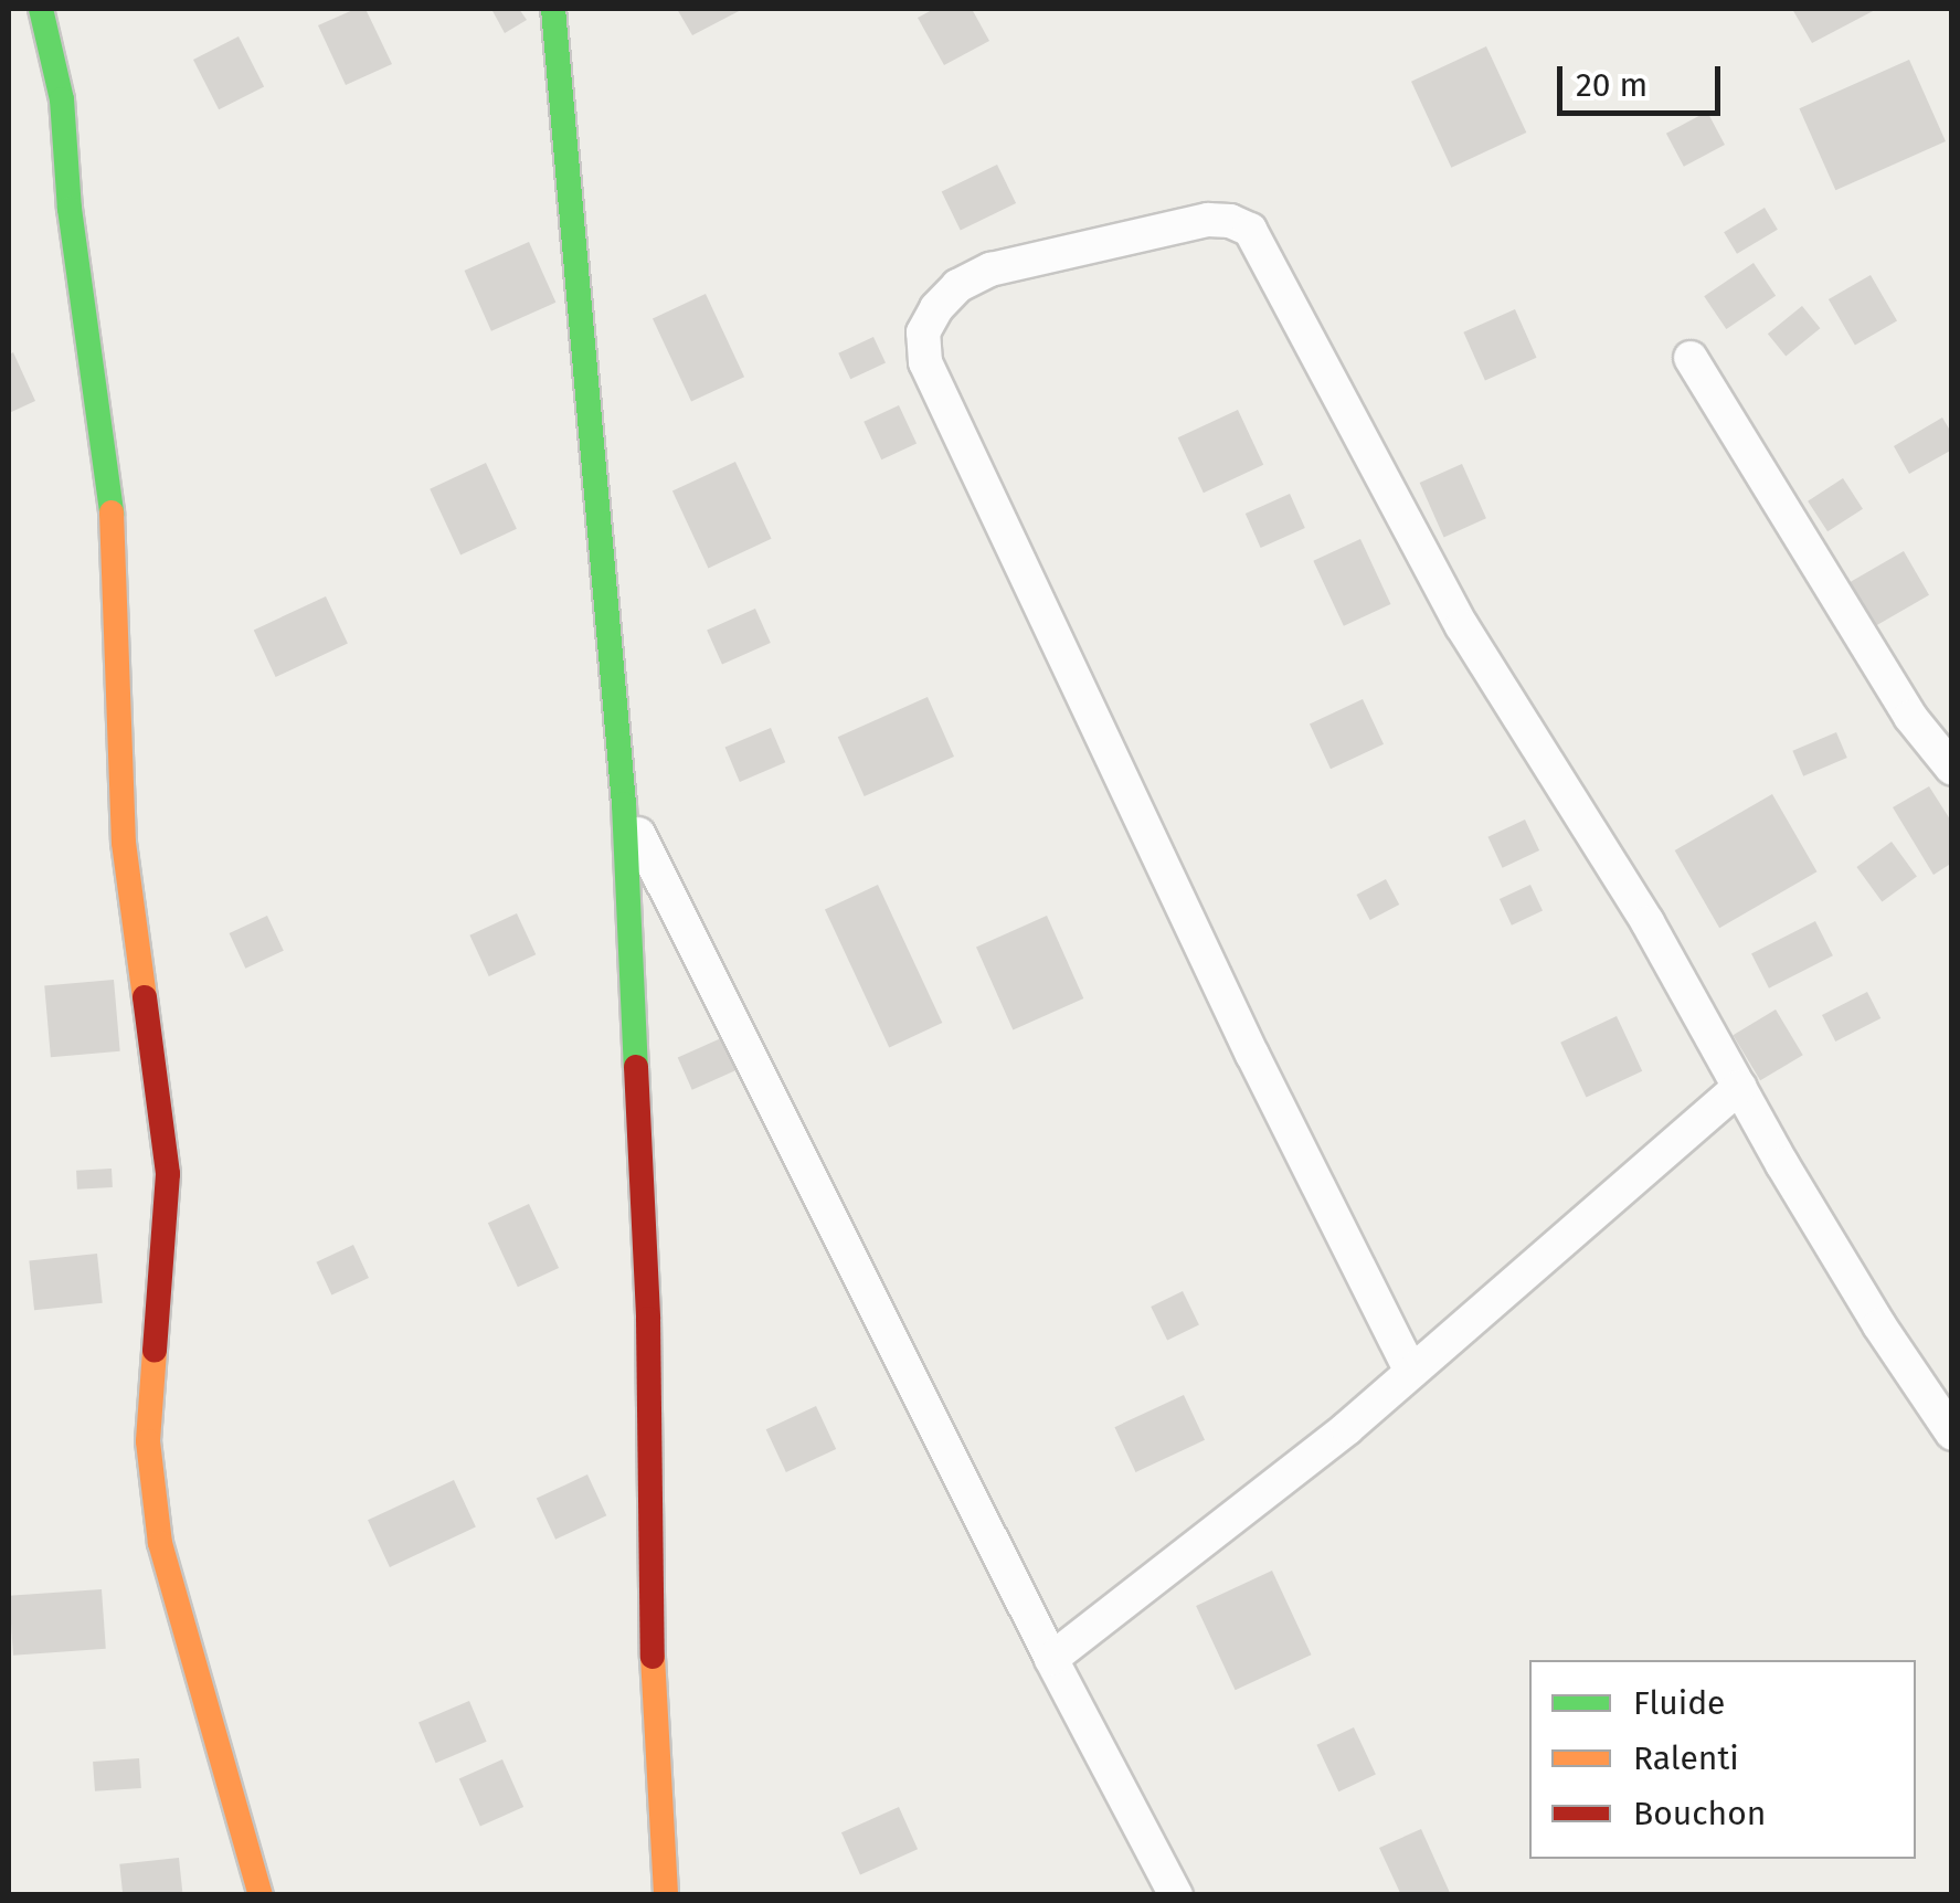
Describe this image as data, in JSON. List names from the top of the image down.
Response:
{
  "legend": ["Fluide", "Ralenti", "Bouchon"],
  "scale_bar": "20 m"
}
